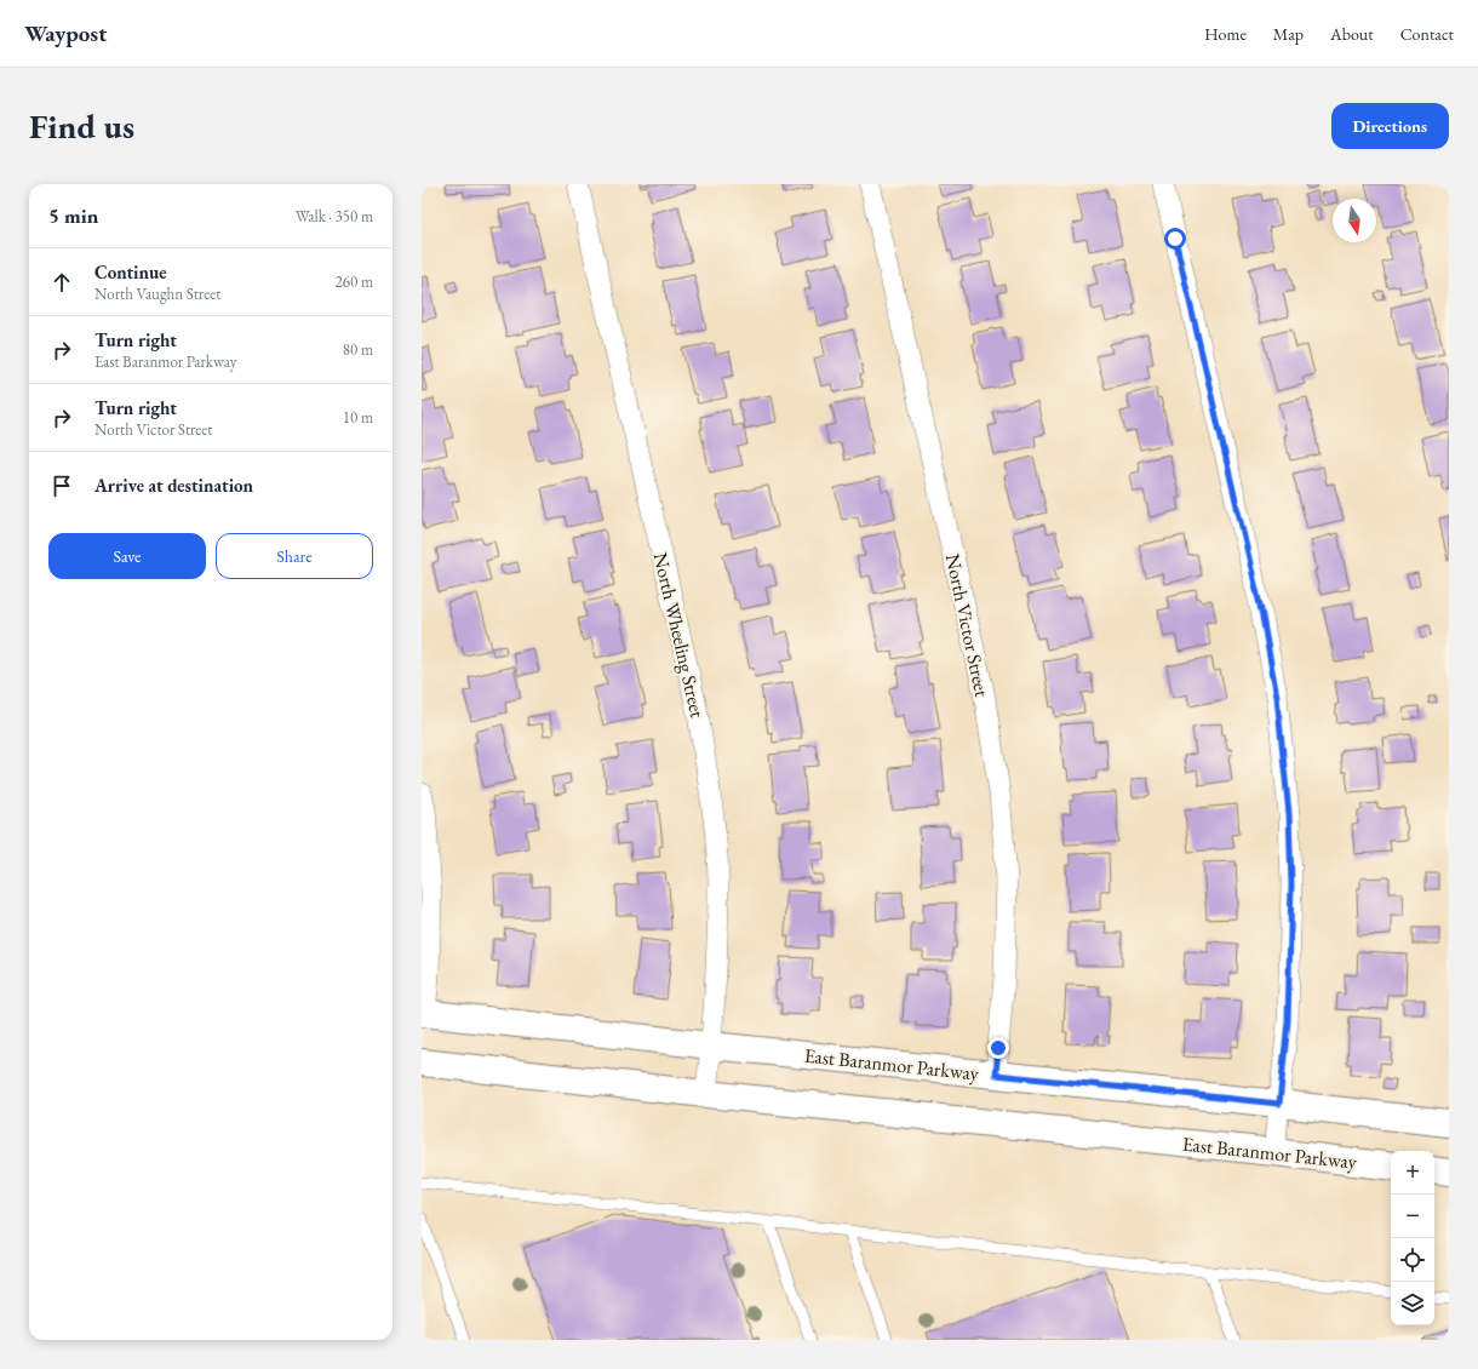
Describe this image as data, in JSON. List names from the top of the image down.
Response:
{
  "streets": {
    "street": ["North Victor Street", "North Wheeling Street", "East Baranmor Parkway"]
  },
  "crossings": [
    ["North Victor Street", "East Baranmor Parkway"],
    ["North Wheeling Street", "East Baranmor Parkway"]
  ],
  "north": "bottom",
  "page": {
    "header": "Waypost",
    "nav": [
      "Home",
      "Map",
      "About",
      "Contact"
    ],
    "buttons": [
      "Directions",
      ["Save", "Share"]
    ],
    "title": "Find us",
    "heading": ["5 min", "Walk · 350 m"],
    "list": [
      ["Continue", "North Vaughn Street", "260 m"],
      ["Turn right", "East Baranmor Parkway", "80 m"],
      ["Turn right", "North Victor Street", "10 m"],
      "Arrive at destination"
    ],
    "map_buttons": ["+", "−"]
  }
}
